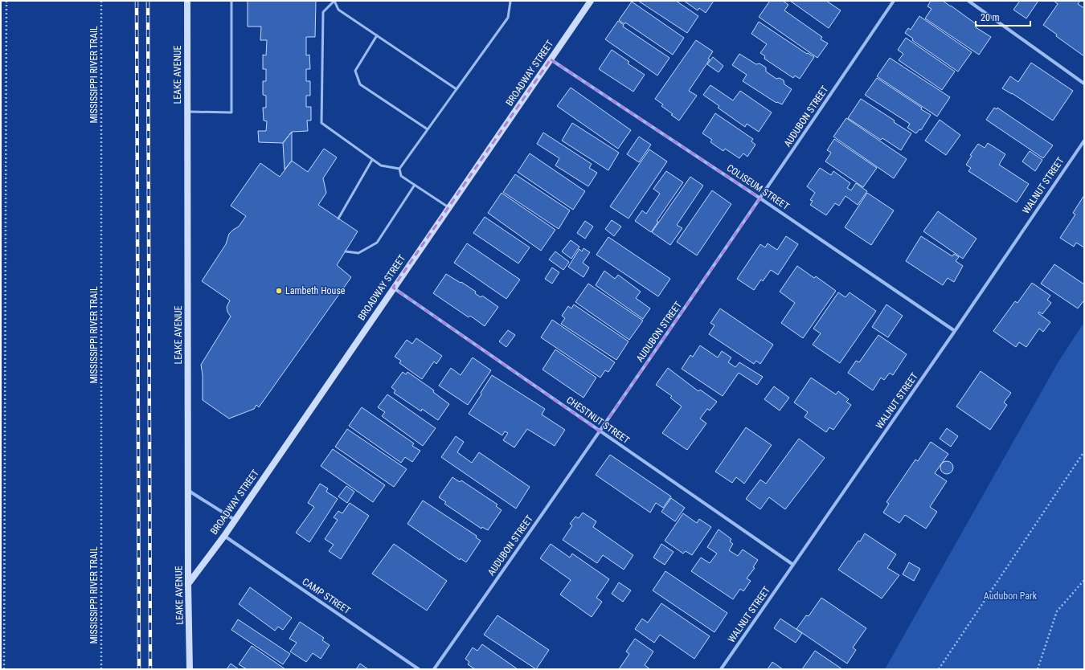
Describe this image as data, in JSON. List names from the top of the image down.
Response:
{
  "streets": {
    "street": [
      "BROADWAY STREET",
      "LEAKE AVENUE",
      "AUDUBON STREET",
      "WALNUT STREET",
      "COLISEUM STREET",
      "CHESTNUT STREET",
      "CAMP STREET"
    ],
    "path": ["MISSISSIPPI RIVER TRAIL"]
  },
  "crossings": [
    ["BROADWAY STREET", "LEAKE AVENUE"],
    ["BROADWAY STREET", "COLISEUM STREET"],
    ["BROADWAY STREET", "CHESTNUT STREET"],
    ["BROADWAY STREET", "CAMP STREET"],
    ["AUDUBON STREET", "COLISEUM STREET"],
    ["AUDUBON STREET", "CHESTNUT STREET"],
    ["WALNUT STREET", "COLISEUM STREET"],
    ["WALNUT STREET", "CHESTNUT STREET"]
  ],
  "parks": ["Audubon Park"],
  "places": ["Lambeth House"],
  "scale_bar": "20 m"
}
